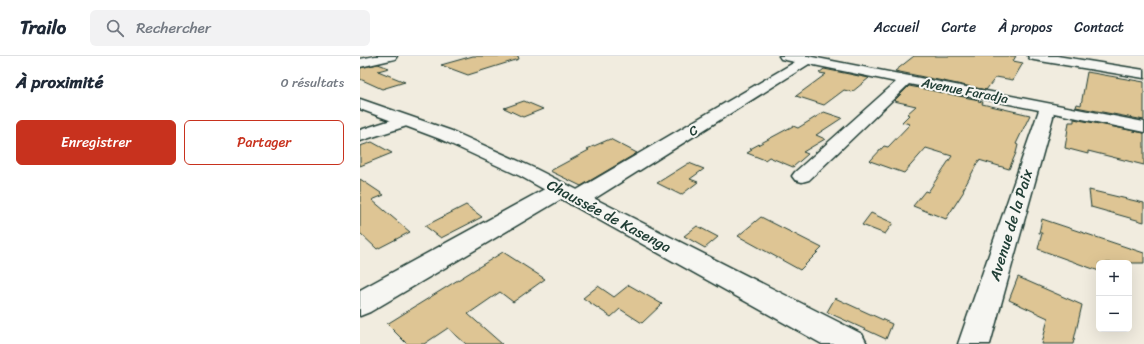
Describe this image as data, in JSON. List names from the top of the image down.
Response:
{
  "streets": {
    "street": [
      "Avenue Faradja",
      "C",
      "Chaussée de Kasenga",
      "Avenue de la Paix"
    ]
  },
  "crossings": [
    ["Avenue Faradja", "C"],
    ["Avenue Faradja", "Avenue de la Paix"],
    ["C", "Chaussée de Kasenga"]
  ],
  "page": {
    "header": "Trailo",
    "search": "Rechercher",
    "nav": [
      "Accueil",
      "Carte",
      "À propos",
      "Contact"
    ],
    "heading": ["À proximité", "0 résultats"],
    "buttons": ["Enregistrer", "Partager"],
    "map_buttons": ["+", "−"]
  }
}
